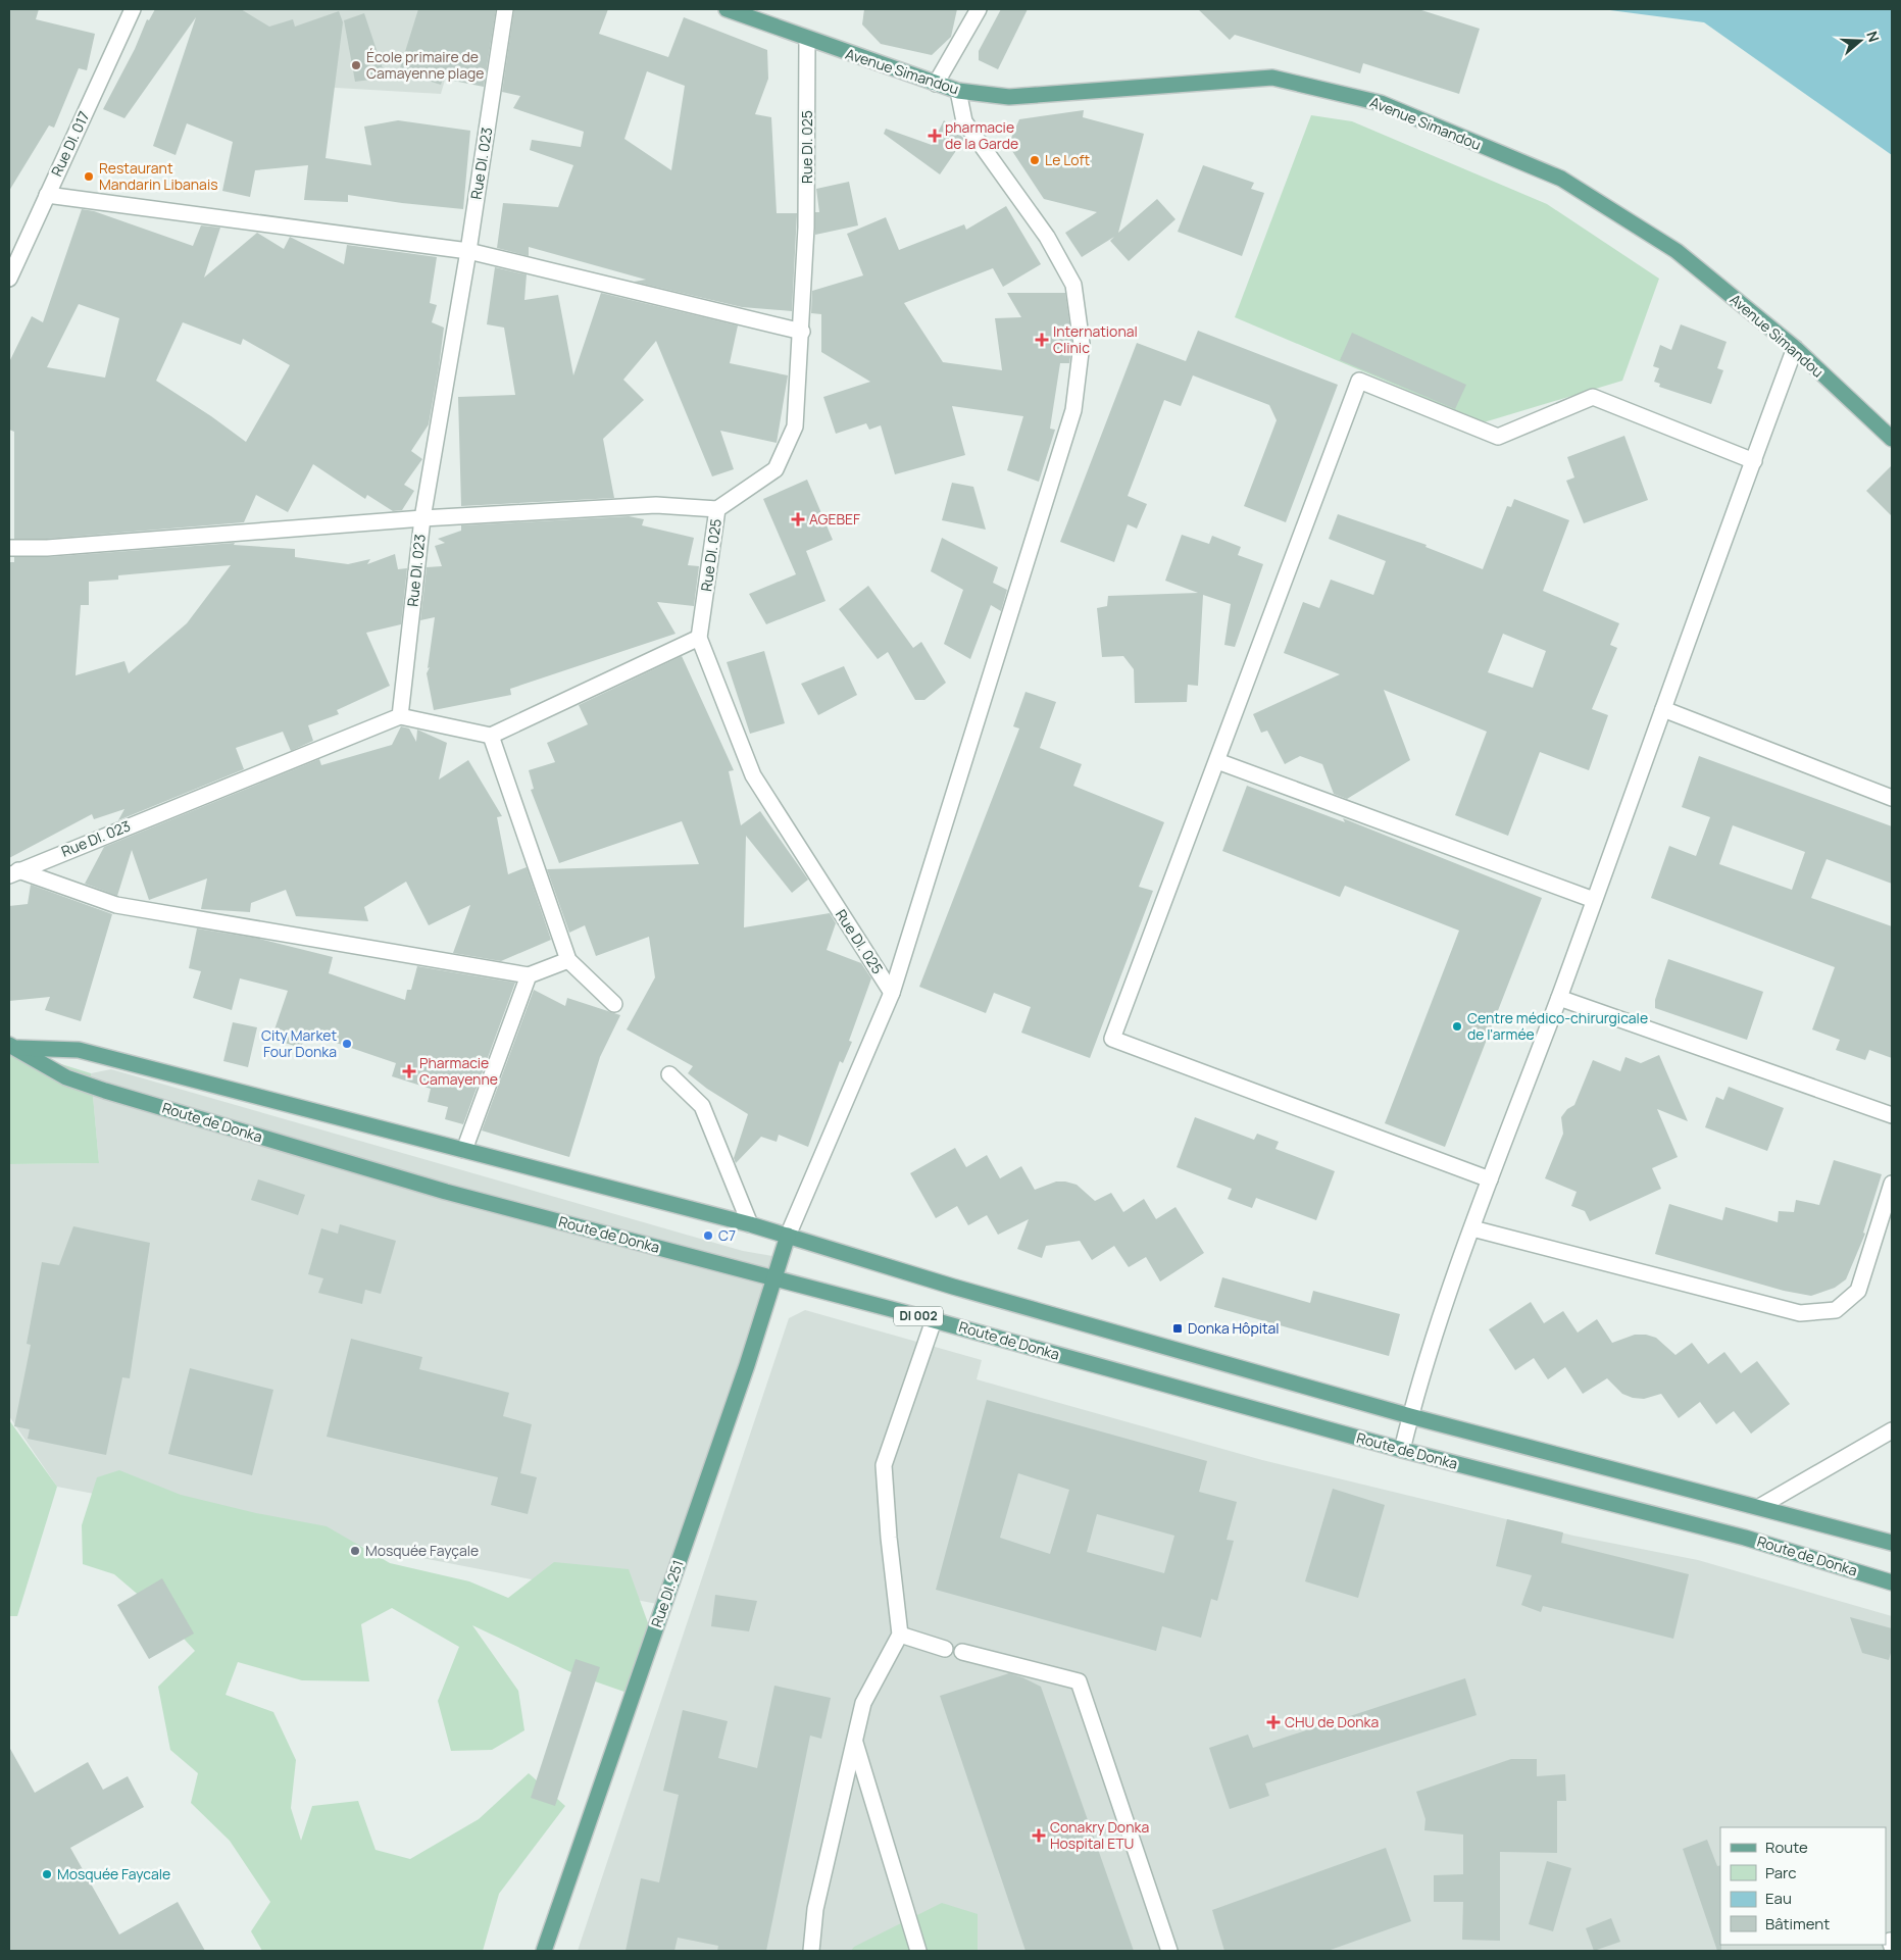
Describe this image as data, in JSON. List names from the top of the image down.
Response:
{
  "streets": {
    "main road": [
      "Avenue Simandou",
      "Route de Donka",
      "DI 002",
      "Rue DI. 251"
    ],
    "street": ["Rue DI. 017", "Rue DI. 025", "Rue DI. 023"]
  },
  "crossings": [
    ["Avenue Simandou", "Rue DI. 025"],
    ["Route de Donka", "Rue DI. 251"]
  ],
  "places": {
    "other": [
      "École primaire de Camayenne plage",
      "Le Loft",
      "Restaurant Mandarin Libanais",
      "Centre médico-chirurgicale de l'armée",
      "City Market Four Donka",
      "C7",
      "Mosquée Fayçale",
      "Mosquée Faycale"
    ],
    "health": [
      "pharmacie de la Garde",
      "International Clinic",
      "AGEBEF",
      "Pharmacie Camayenne",
      "CHU de Donka",
      "Conakry Donka Hospital ETU"
    ],
    "transit": ["Donka Hôpital"]
  },
  "legend": [
    "Route",
    "Parc",
    "Eau",
    "Bâtiment"
  ],
  "north": "right"
}
